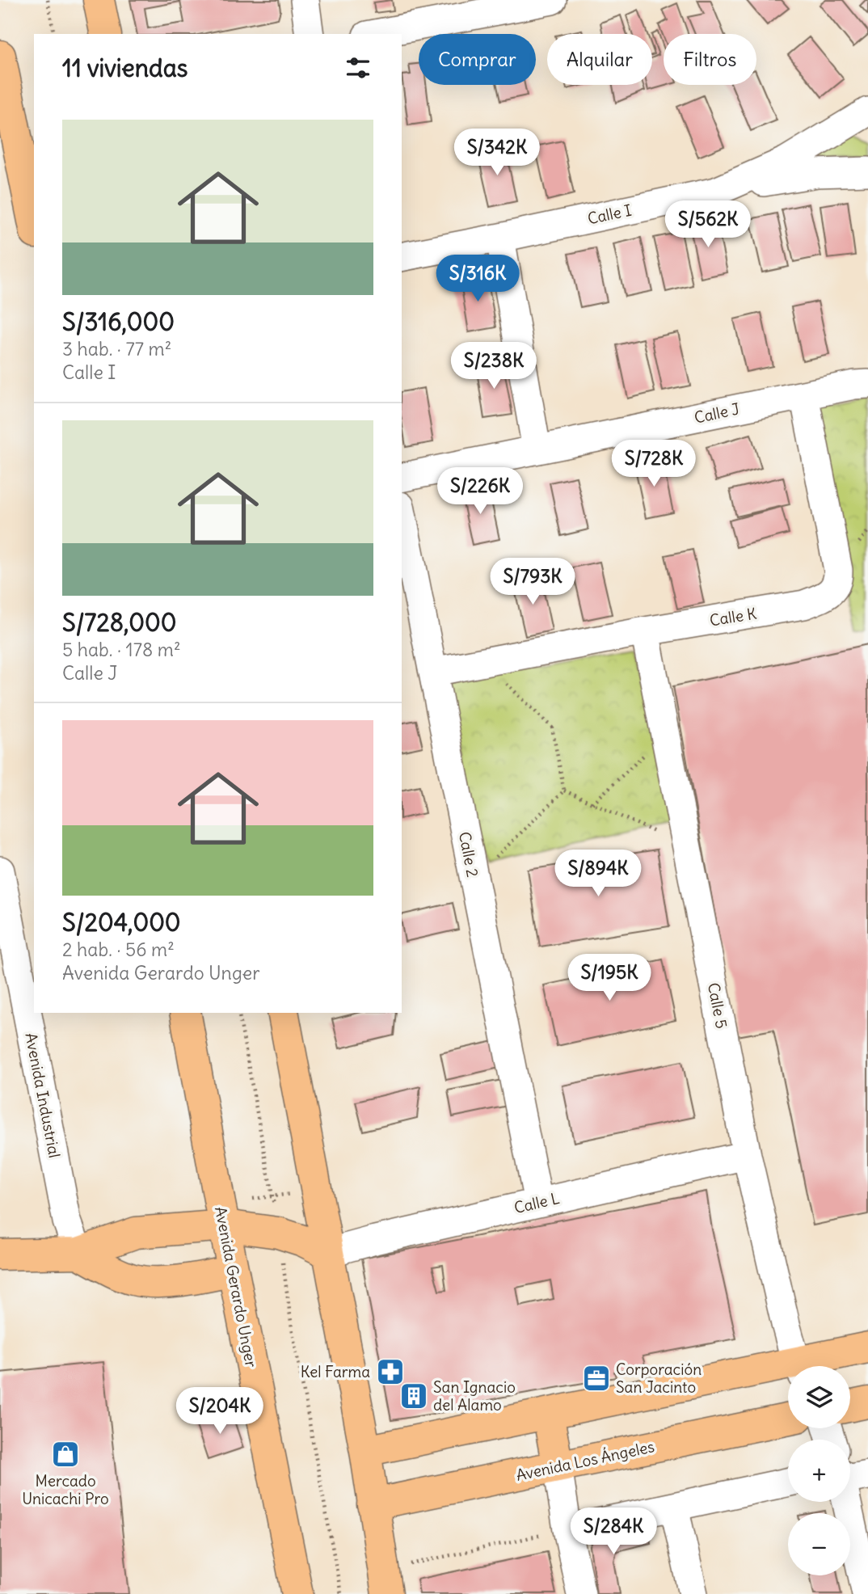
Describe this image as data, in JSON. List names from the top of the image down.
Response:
{
  "streets": {
    "main road": ["Avenida Gerardo Unger", "Avenida Los Ángeles"],
    "street": [
      "Calle I",
      "Calle J",
      "Calle K",
      "Calle 2",
      "Calle 5",
      "Avenida Industrial",
      "Calle L"
    ]
  },
  "crossings": [
    ["Calle J", "Calle K"],
    ["Calle K", "Calle 2"],
    ["Calle K", "Calle 5"],
    ["Calle 2", "Calle L"],
    ["Calle 5", "Calle L"]
  ],
  "places": {
    "pharmacy": ["Kel Farma"],
    "office": ["Corporación San Jacinto"],
    "building": ["San Ignacio del Alamo"],
    "shop": ["Mercado Unicachi Pro"]
  },
  "page": {
    "chip": ["Comprar", "Alquilar", "Filtros"],
    "heading": "11 viviendas",
    "list": [
      {
        "name": "S/316,000",
        "note": "3 hab. · 77 m² · Calle I"
      },
      {
        "name": "S/728,000",
        "note": "5 hab. · 178 m² · Calle J"
      },
      {
        "name": "S/204,000",
        "note": "2 hab. · 56 m² · Avenida Gerardo Unger"
      }
    ],
    "price": [
      "S/342K",
      "S/562K",
      "S/316K",
      "S/238K",
      "S/728K",
      "S/226K",
      "S/793K",
      "S/894K",
      "S/195K",
      "S/204K",
      "S/284K"
    ],
    "map_buttons": ["+", "−"]
  }
}
